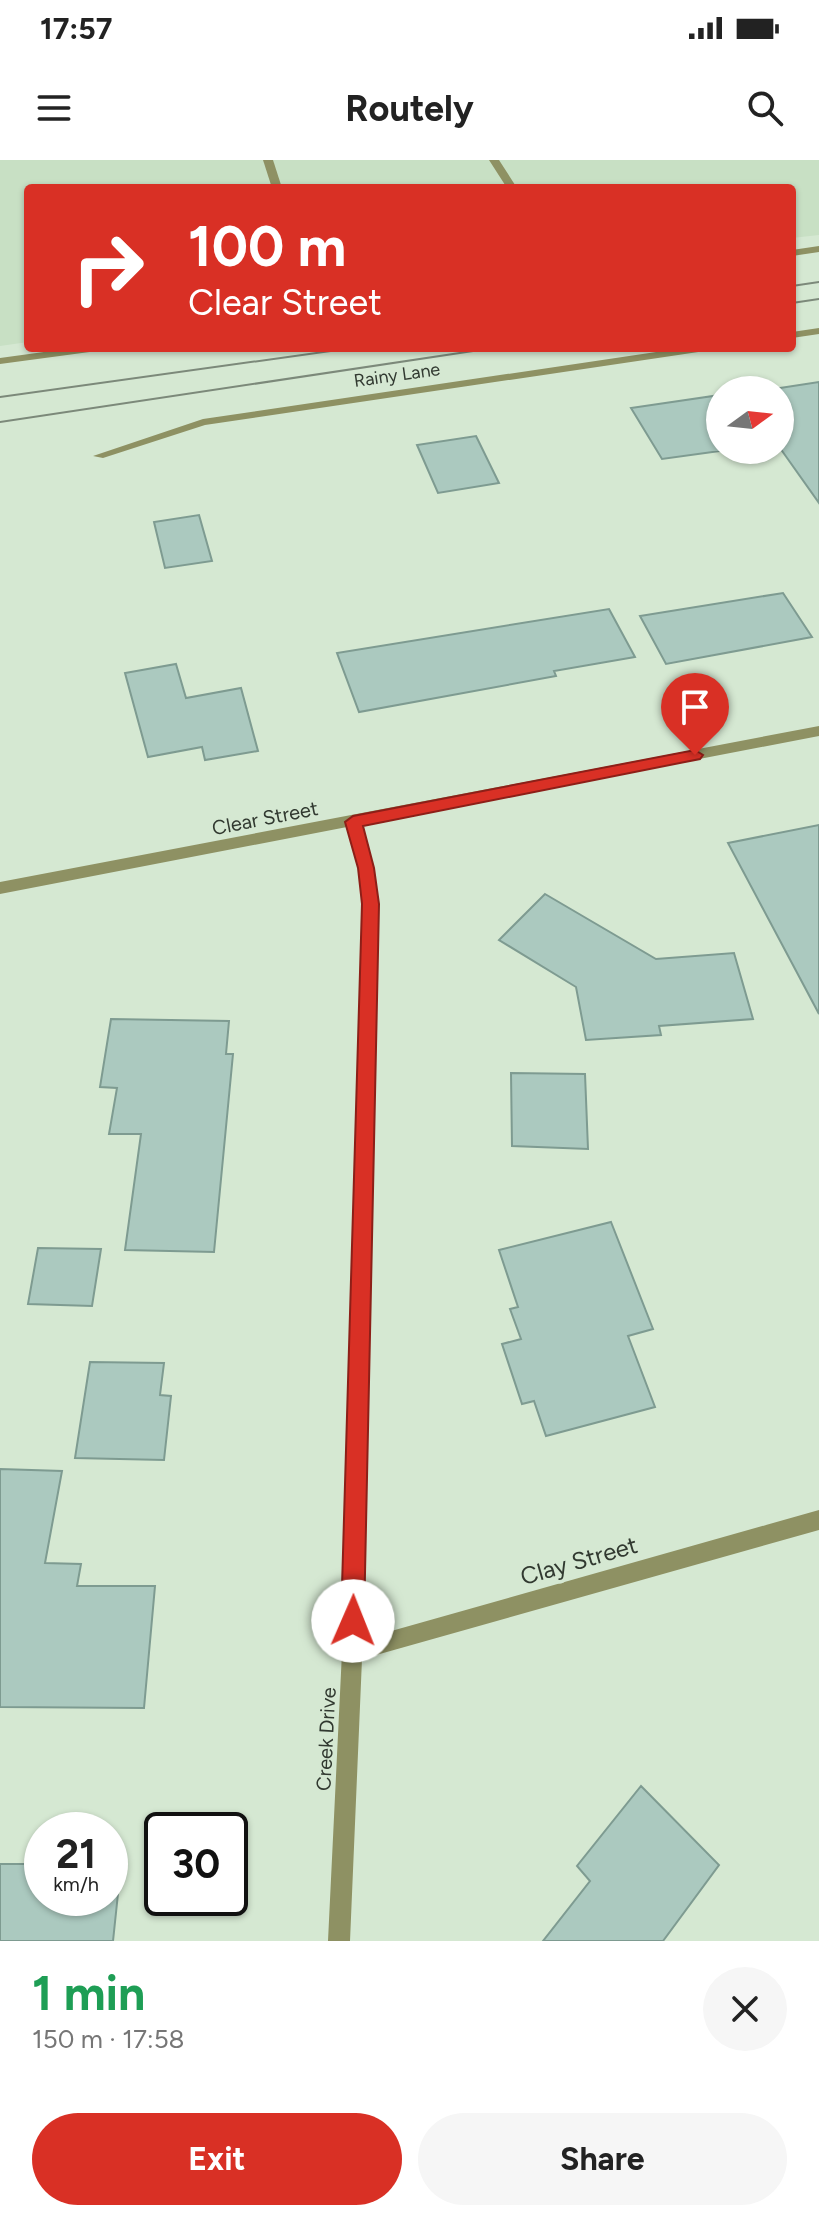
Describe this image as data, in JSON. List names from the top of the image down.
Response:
{
  "streets": {
    "street": [
      "Rainy Lane",
      "Clear Street",
      "Clay Street",
      "Creek Drive"
    ]
  },
  "crossings": [
    ["Clear Street", "Creek Drive"],
    ["Clay Street", "Creek Drive"]
  ],
  "north": "right",
  "page": {
    "status": "17:57",
    "header": "Routely",
    "turn": ["100 m", "Clear Street"],
    "speed": "21 km/h",
    "limit": "30",
    "heading": ["1 min", "150 m · 17:58"],
    "buttons": ["Exit", "Share"]
  }
}
